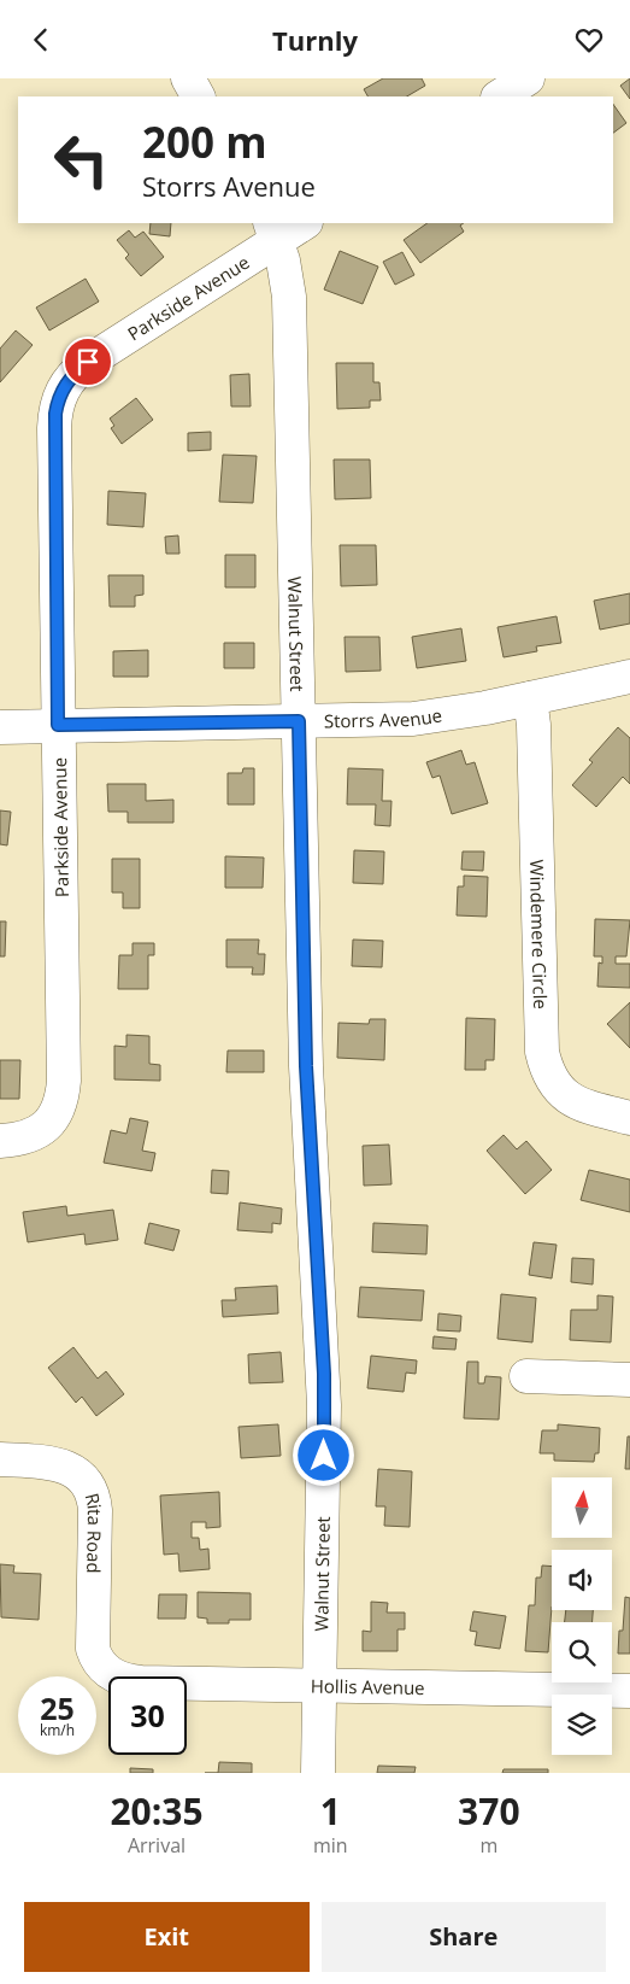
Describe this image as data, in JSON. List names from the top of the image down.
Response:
{
  "streets": {
    "street": [
      "Parkside Avenue",
      "Walnut Street",
      "Storrs Avenue",
      "Windemere Circle",
      "Rita Road",
      "Hollis Avenue"
    ]
  },
  "crossings": [
    ["Parkside Avenue", "Walnut Street"],
    ["Parkside Avenue", "Storrs Avenue"],
    ["Walnut Street", "Storrs Avenue"],
    ["Walnut Street", "Hollis Avenue"],
    ["Storrs Avenue", "Windemere Circle"],
    ["Rita Road", "Hollis Avenue"]
  ],
  "north": "top",
  "page": {
    "header": "Turnly",
    "turn": ["200 m", "Storrs Avenue"],
    "speed": "25 km/h",
    "limit": "30",
    "eta": [
      "20:35",
      "Arrival",
      "1",
      "min",
      "370",
      "m"
    ],
    "buttons": ["Exit", "Share"]
  }
}
